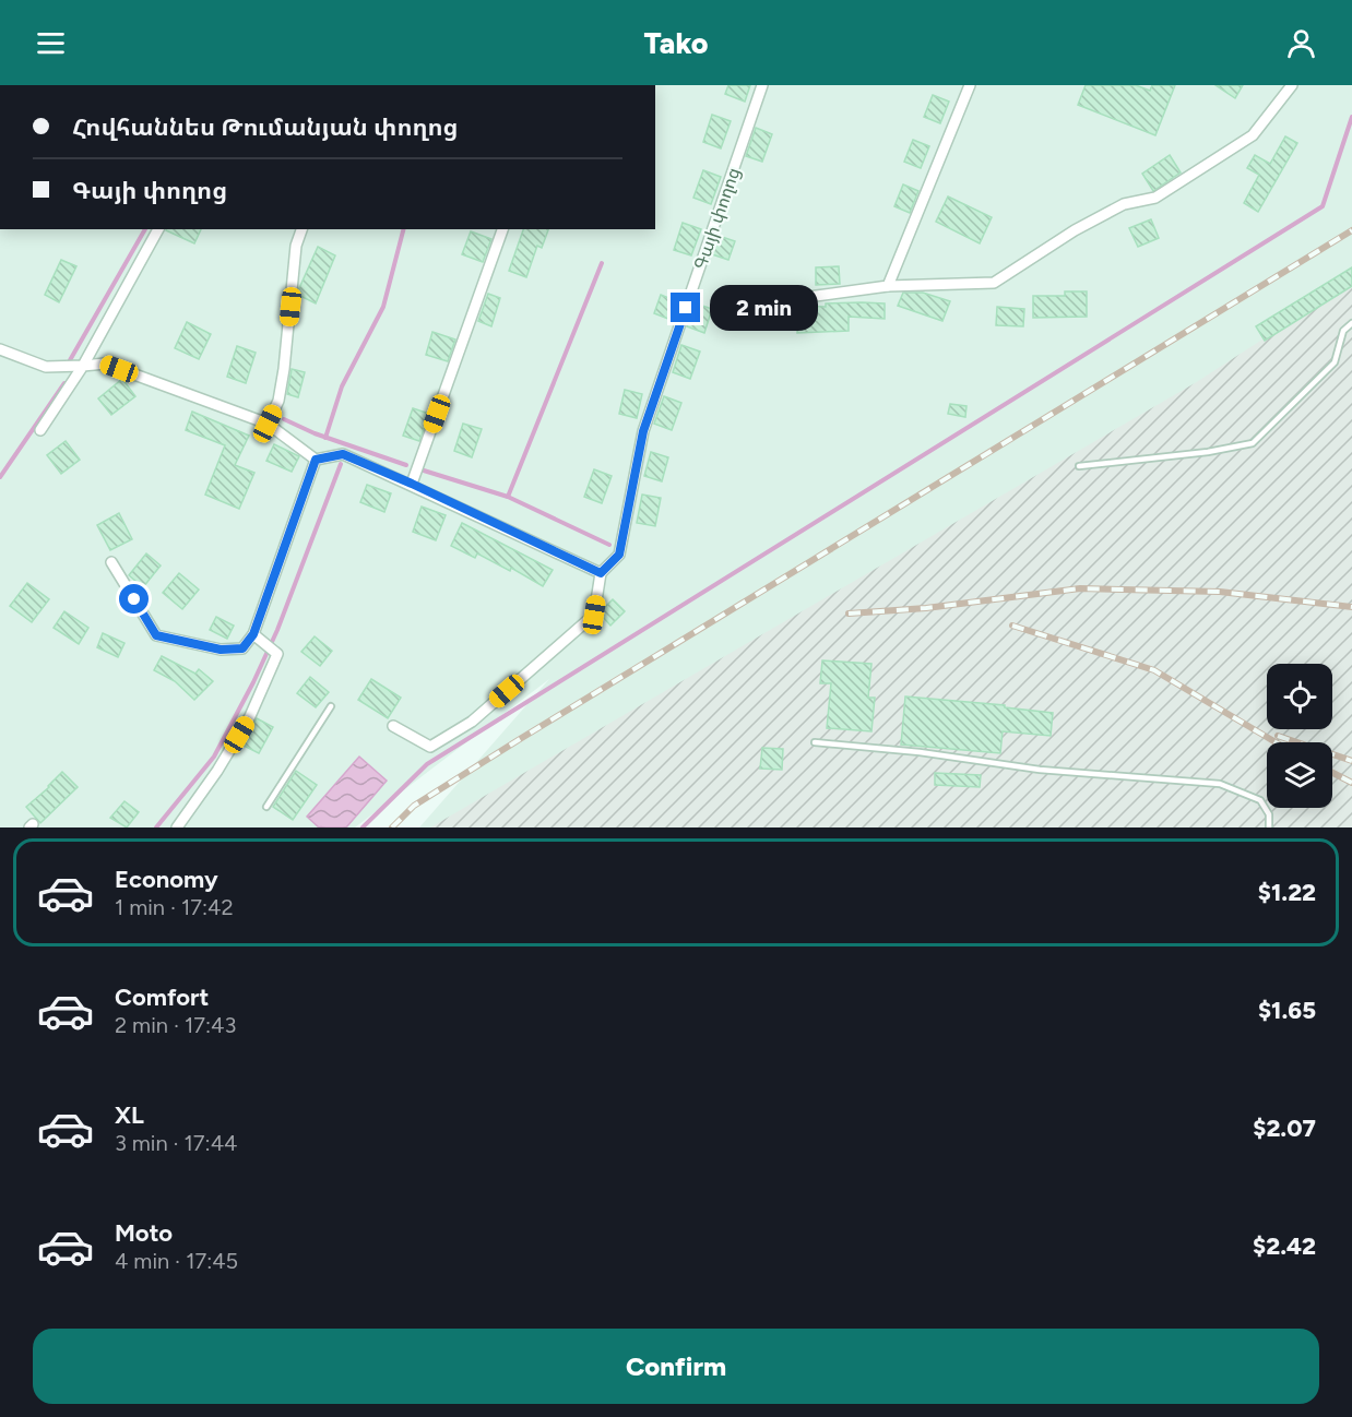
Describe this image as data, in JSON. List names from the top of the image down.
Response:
{
  "streets": {
    "street": ["Գայի փողոց"]
  },
  "page": {
    "header": "Tako",
    "banner": ["Հովհաննես Թումանյան փողոց", "Գայի փողոց"],
    "bubble": "2 min",
    "list": [
      {
        "name": "Economy",
        "note": "1 min · 17:42",
        "value": "$1.22"
      },
      {
        "name": "Comfort",
        "note": "2 min · 17:43",
        "value": "$1.65"
      },
      {
        "name": "XL",
        "note": "3 min · 17:44",
        "value": "$2.07"
      },
      {
        "name": "Moto",
        "note": "4 min · 17:45",
        "value": "$2.42"
      }
    ],
    "buttons": "Confirm"
  }
}
